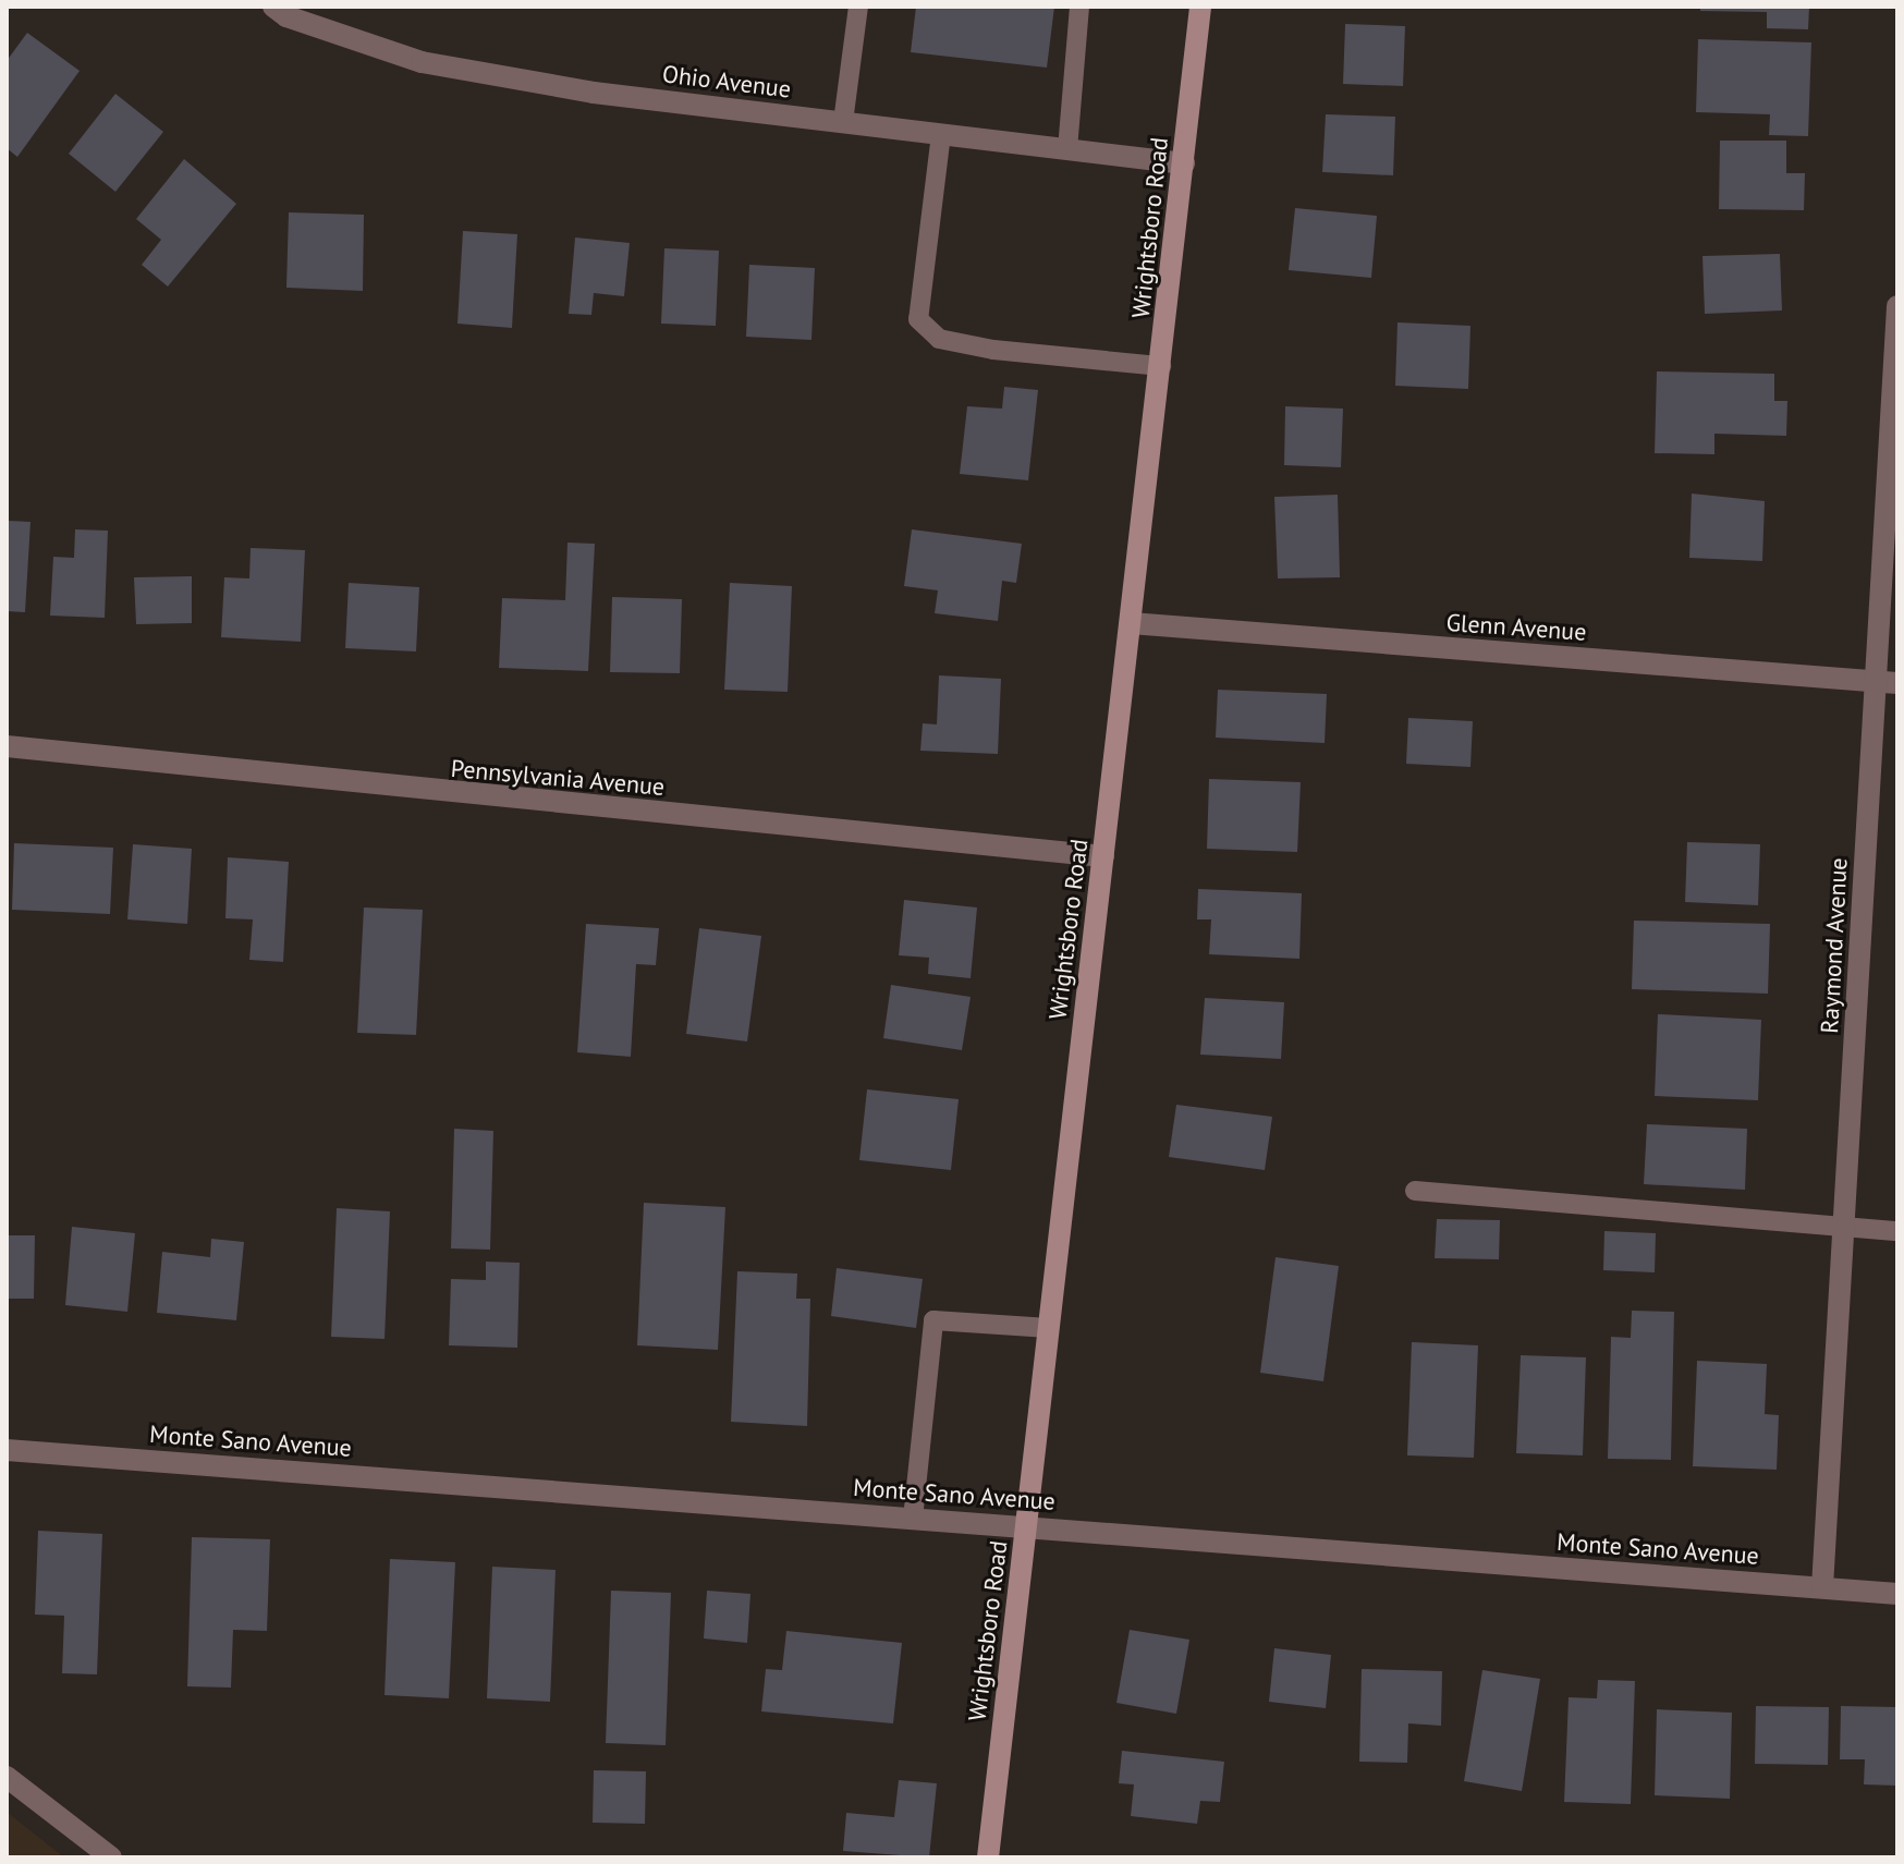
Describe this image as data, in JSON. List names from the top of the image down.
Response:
{
  "streets": {
    "main road": ["Wrightsboro Road"],
    "street": [
      "Ohio Avenue",
      "Glenn Avenue",
      "Pennsylvania Avenue",
      "Raymond Avenue",
      "Monte Sano Avenue"
    ]
  },
  "crossings": [
    ["Ohio Avenue", "Wrightsboro Road"],
    ["Wrightsboro Road", "Glenn Avenue"],
    ["Wrightsboro Road", "Pennsylvania Avenue"],
    ["Wrightsboro Road", "Monte Sano Avenue"],
    ["Glenn Avenue", "Raymond Avenue"],
    ["Raymond Avenue", "Monte Sano Avenue"]
  ]
}
